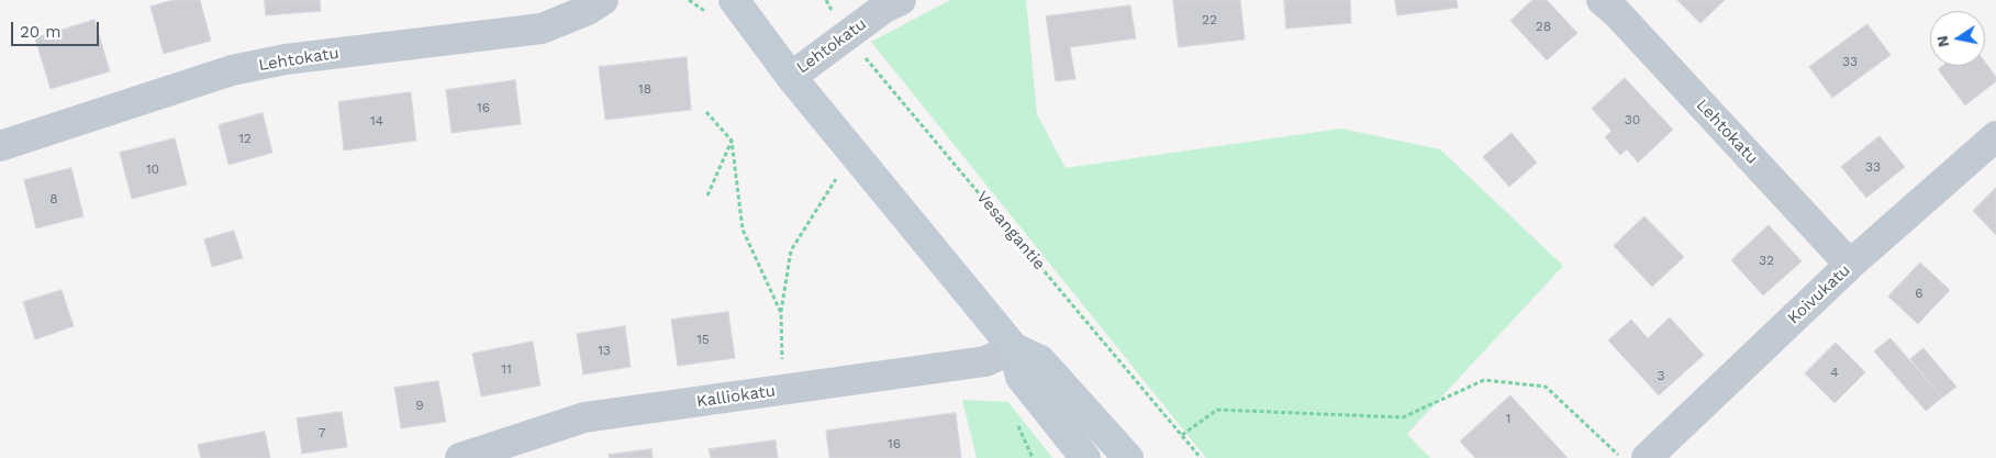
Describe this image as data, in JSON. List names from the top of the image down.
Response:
{
  "streets": {
    "street": ["Lehtokatu", "Koivukatu", "Kalliokatu"],
    "path": ["Vesangantie"]
  },
  "crossings": [
    ["Lehtokatu", "Vesangantie"],
    ["Lehtokatu", "Koivukatu"]
  ],
  "house_numbers": [
    "22",
    "28",
    "33",
    "18",
    "16",
    "30",
    "14",
    "12",
    "33",
    "10",
    "8",
    "32",
    "6",
    "15",
    "13",
    "11",
    "4",
    "3",
    "9",
    "1",
    "7",
    "16"
  ],
  "scale_bar": "20 m",
  "north": "left"
}
